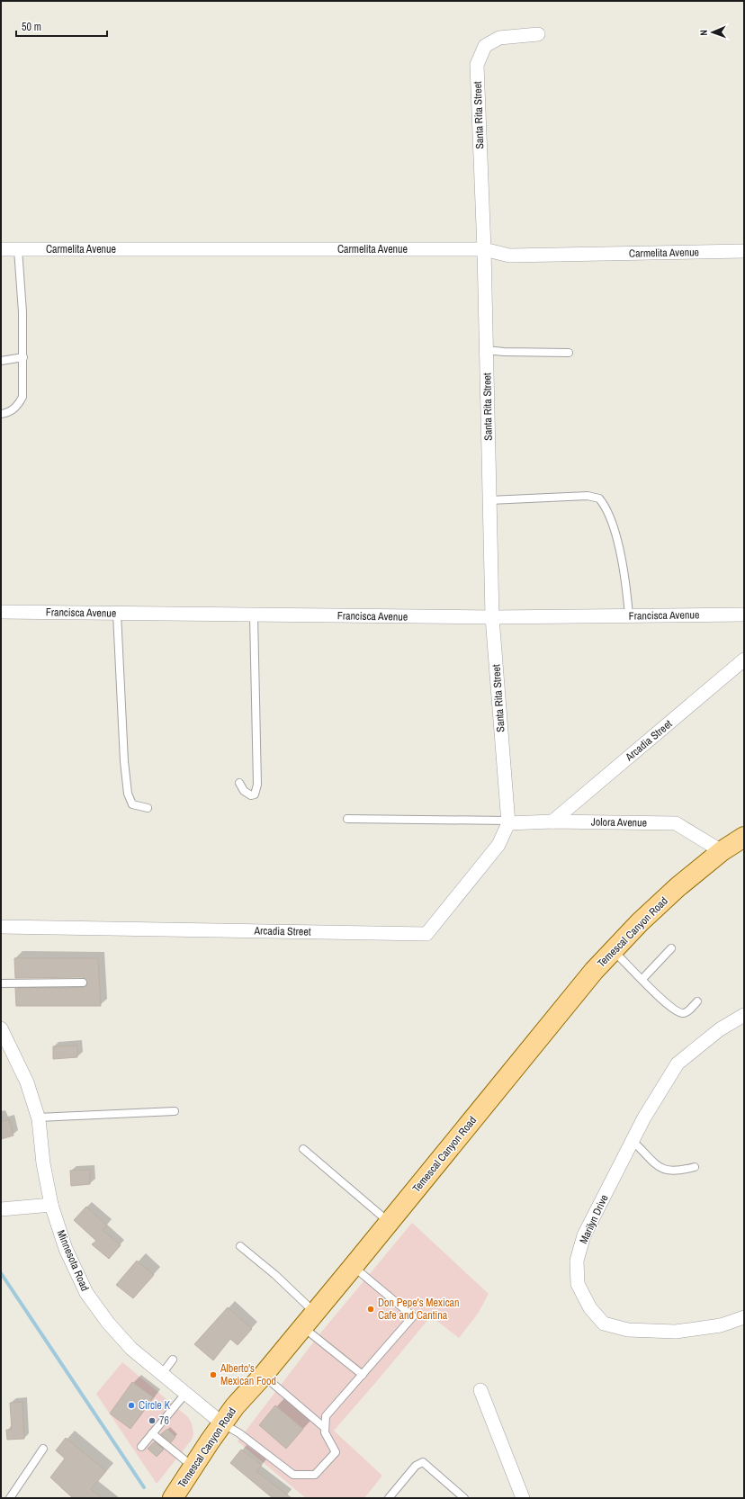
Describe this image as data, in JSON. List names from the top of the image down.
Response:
{
  "streets": {
    "main road": ["Temescal Canyon Road"],
    "street": [
      "Santa Rita Street",
      "Carmelita Avenue",
      "Francisca Avenue",
      "Arcadia Street",
      "Jolora Avenue",
      "Marilyn Drive",
      "Minnesota Road"
    ]
  },
  "crossings": [
    ["Santa Rita Street", "Carmelita Avenue"],
    ["Santa Rita Street", "Francisca Avenue"],
    ["Santa Rita Street", "Arcadia Street"],
    ["Santa Rita Street", "Jolora Avenue"],
    ["Arcadia Street", "Jolora Avenue"],
    ["Jolora Avenue", "Temescal Canyon Road"],
    ["Temescal Canyon Road", "Minnesota Road"]
  ],
  "places": [
    "Don Pepe's Mexican Cafe and Cantina",
    "Alberto's Mexican Food",
    "Circle K",
    "76"
  ],
  "scale_bar": "50 m",
  "north": "left"
}
